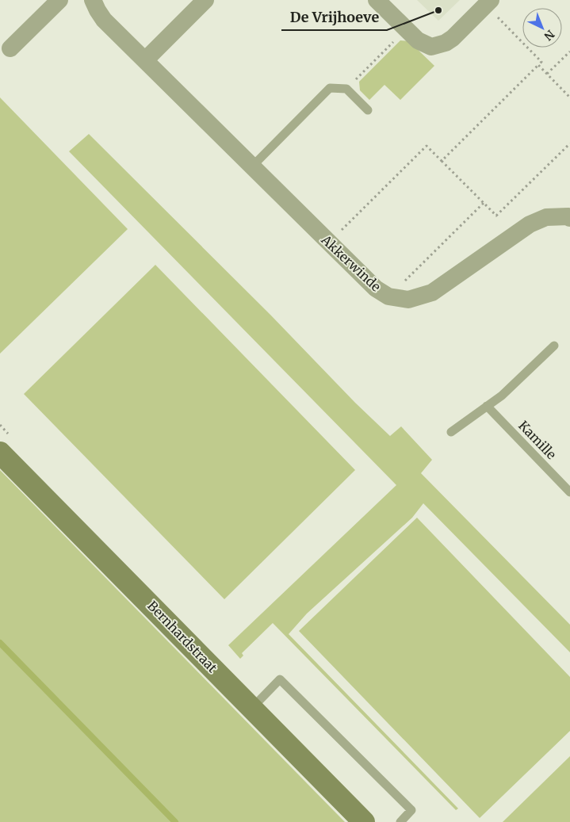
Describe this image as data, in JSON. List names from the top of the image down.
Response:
{
  "streets": {
    "street": ["Akkerwinde", "Bernhardstraat"],
    "lane": ["Kamille"]
  },
  "places": ["De Vrijhoeve"],
  "north": "bottom right"
}
